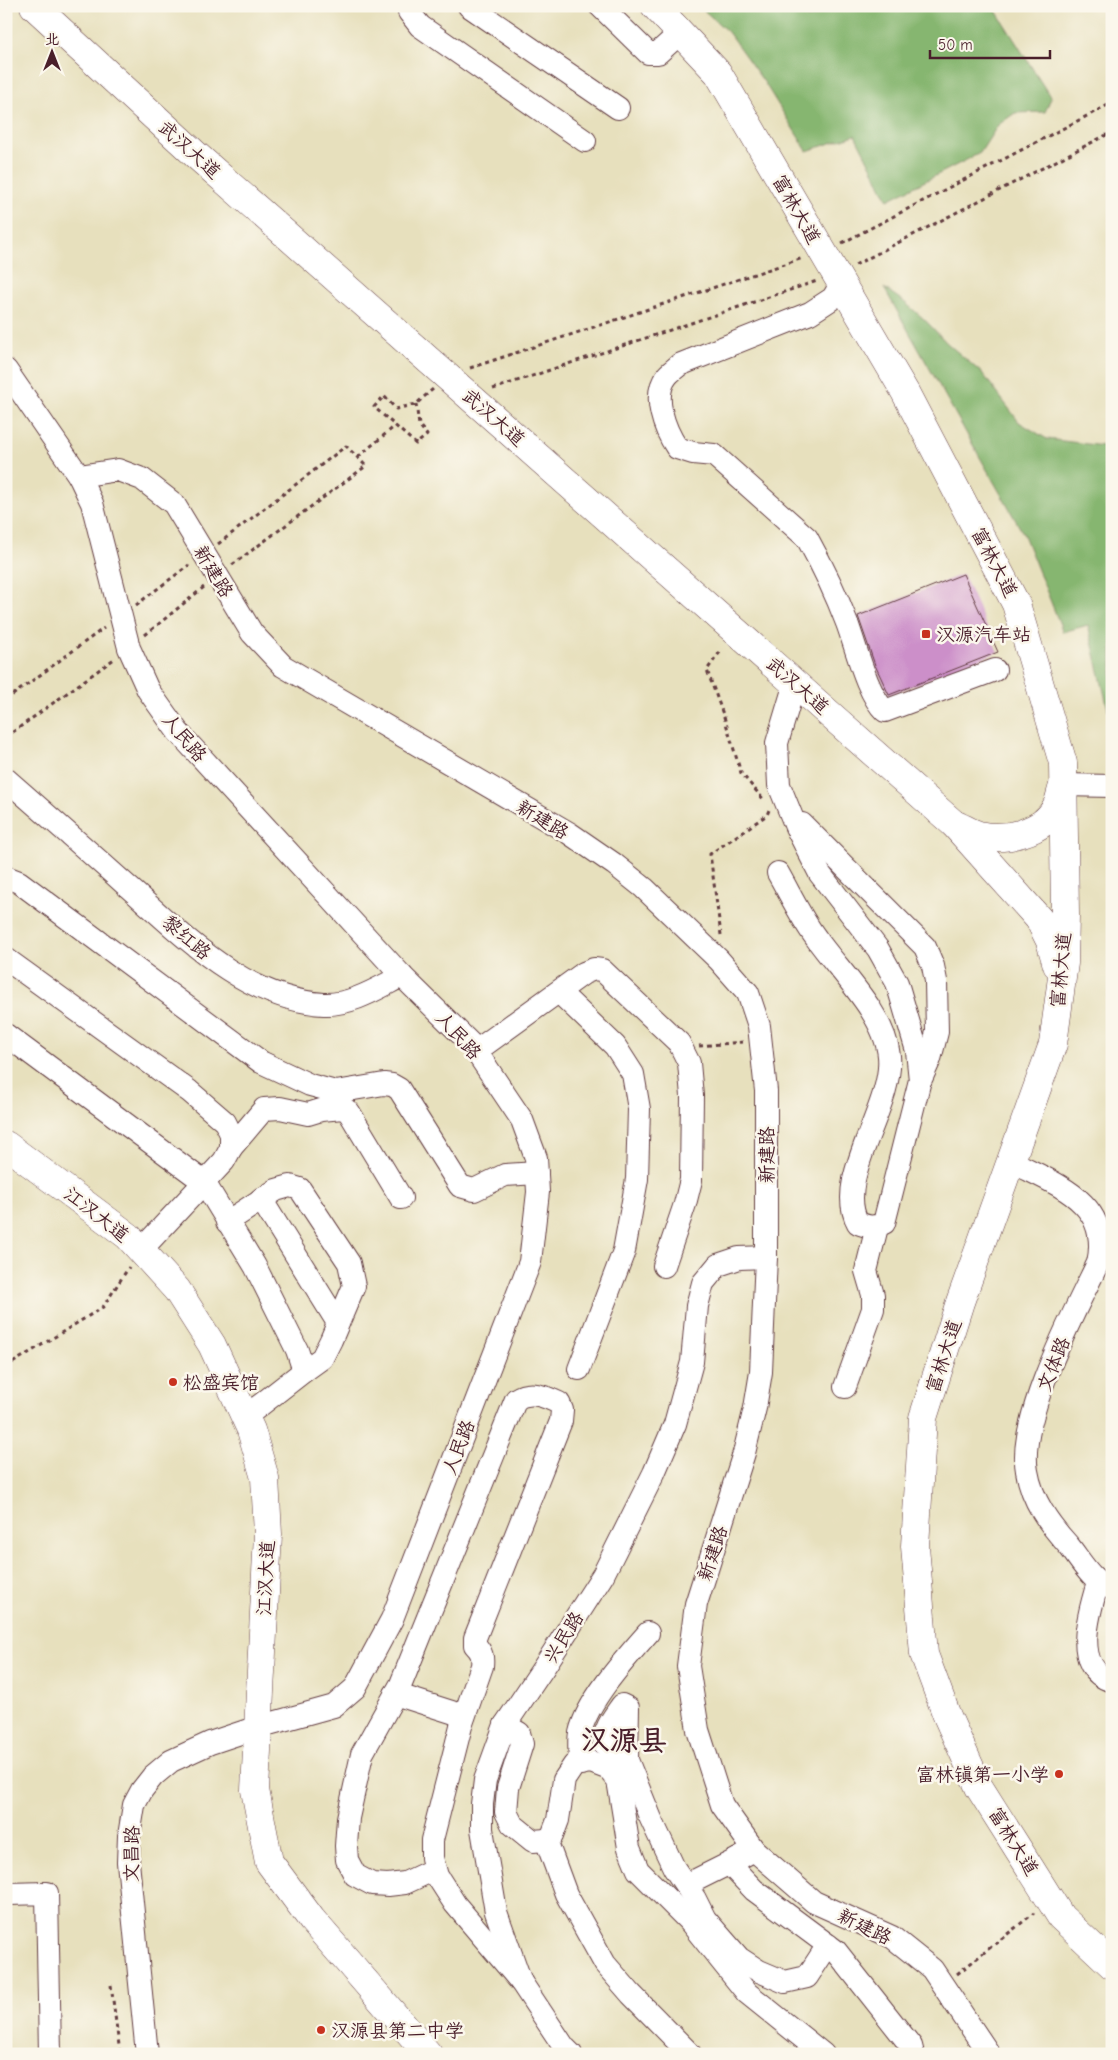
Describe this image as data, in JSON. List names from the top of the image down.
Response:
{
  "streets": {
    "main road": ["武汉大道", "富林大道", "江汉大道"],
    "street": [
      "新建路",
      "人民路",
      "黎红路",
      "文体路",
      "兴民路",
      "文昌路"
    ]
  },
  "crossings": [
    ["富林大道", "文体路"],
    ["新建路", "人民路"],
    ["新建路", "兴民路"],
    ["人民路", "黎红路"],
    ["人民路", "江汉大道"],
    ["人民路", "文昌路"],
    ["江汉大道", "文昌路"]
  ],
  "districts": ["汉源县"],
  "places": {
    "transit": ["汉源汽车站"],
    "other": ["松盛宾馆", "富林镇第一小学", "汉源县第二中学"]
  },
  "scale_bar": "50 m",
  "north": "top"
}
